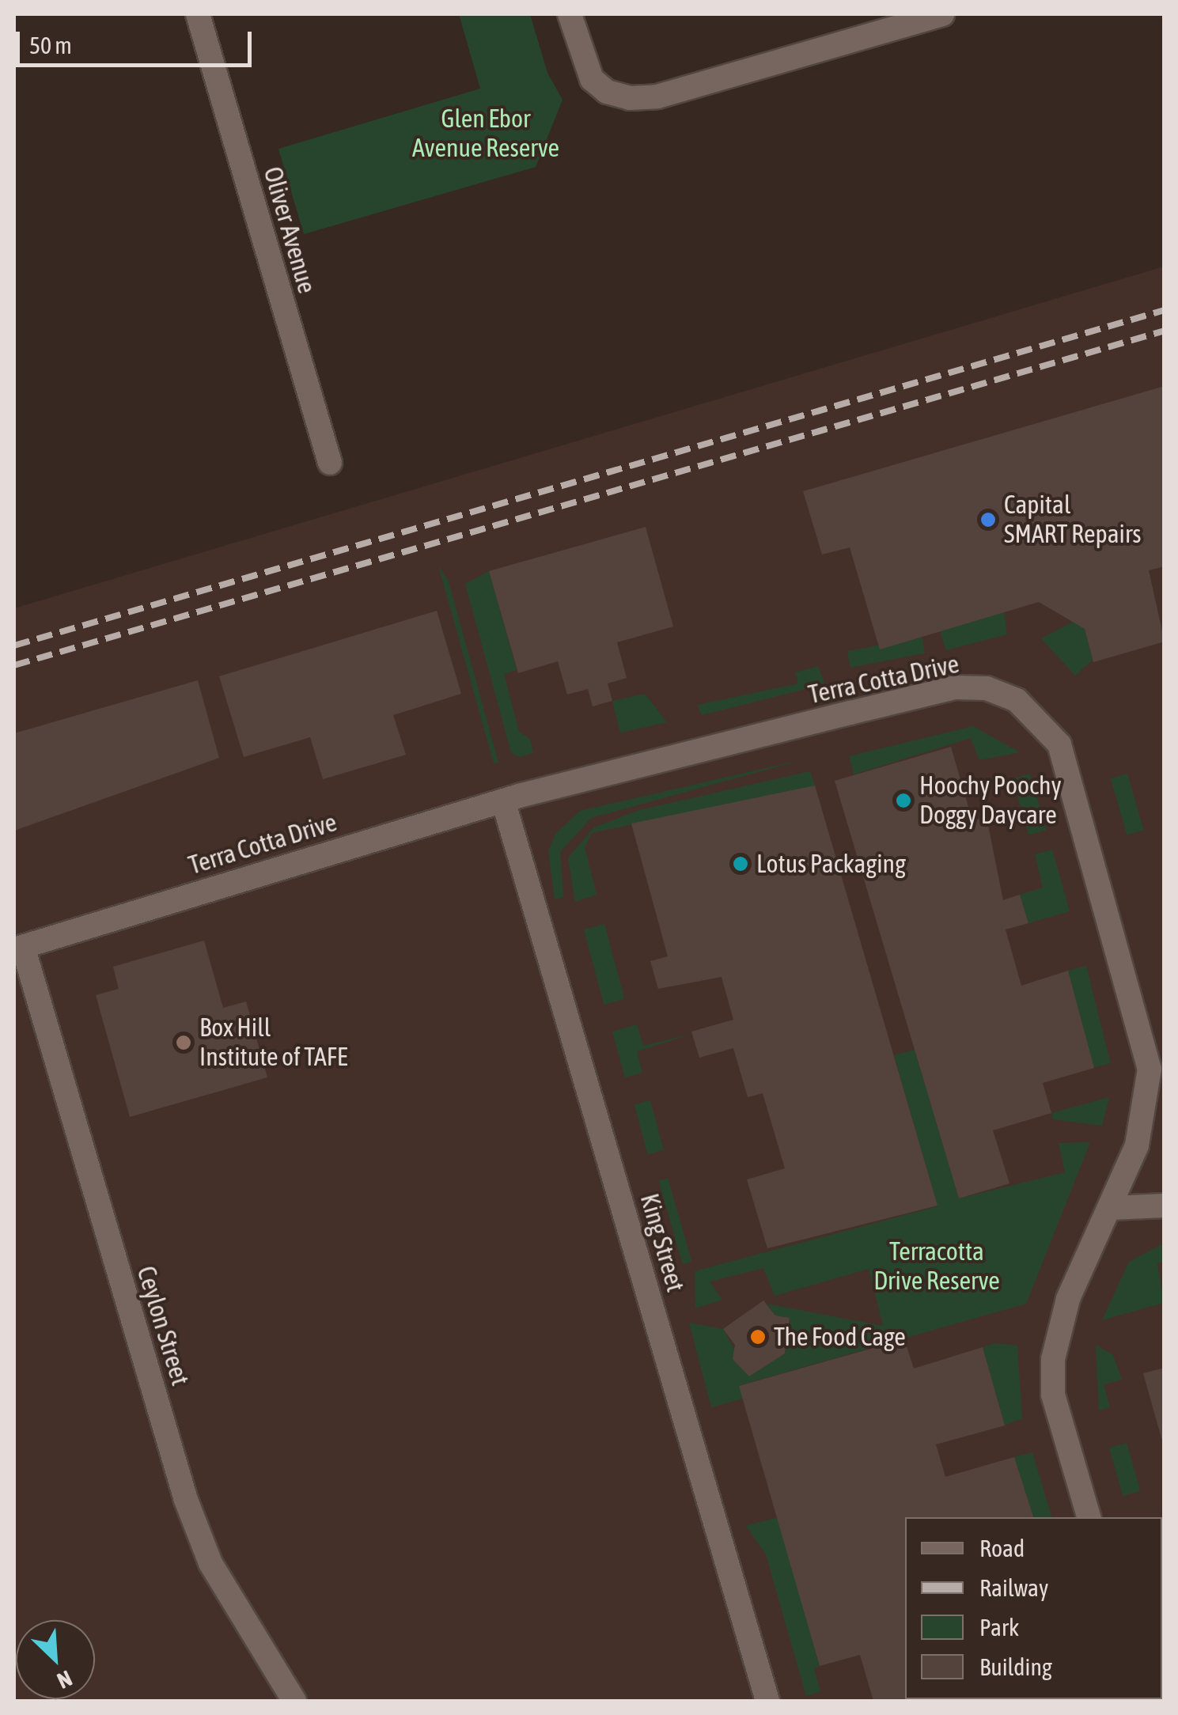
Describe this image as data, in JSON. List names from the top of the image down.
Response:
{
  "streets": {
    "street": [
      "Oliver Avenue",
      "Terra Cotta Drive",
      "King Street",
      "Ceylon Street"
    ]
  },
  "crossings": [
    ["Terra Cotta Drive", "King Street"],
    ["Terra Cotta Drive", "Ceylon Street"]
  ],
  "parks": ["Glen Ebor Avenue Reserve", "Terracotta Drive Reserve"],
  "places": [
    "Capital SMART Repairs",
    "Hoochy Poochy Doggy Daycare",
    "Lotus Packaging",
    "Box Hill Institute of TAFE",
    "The Food Cage"
  ],
  "legend": [
    "Road",
    "Railway",
    "Park",
    "Building"
  ],
  "scale_bar": "50 m",
  "north": "bottom right"
}
